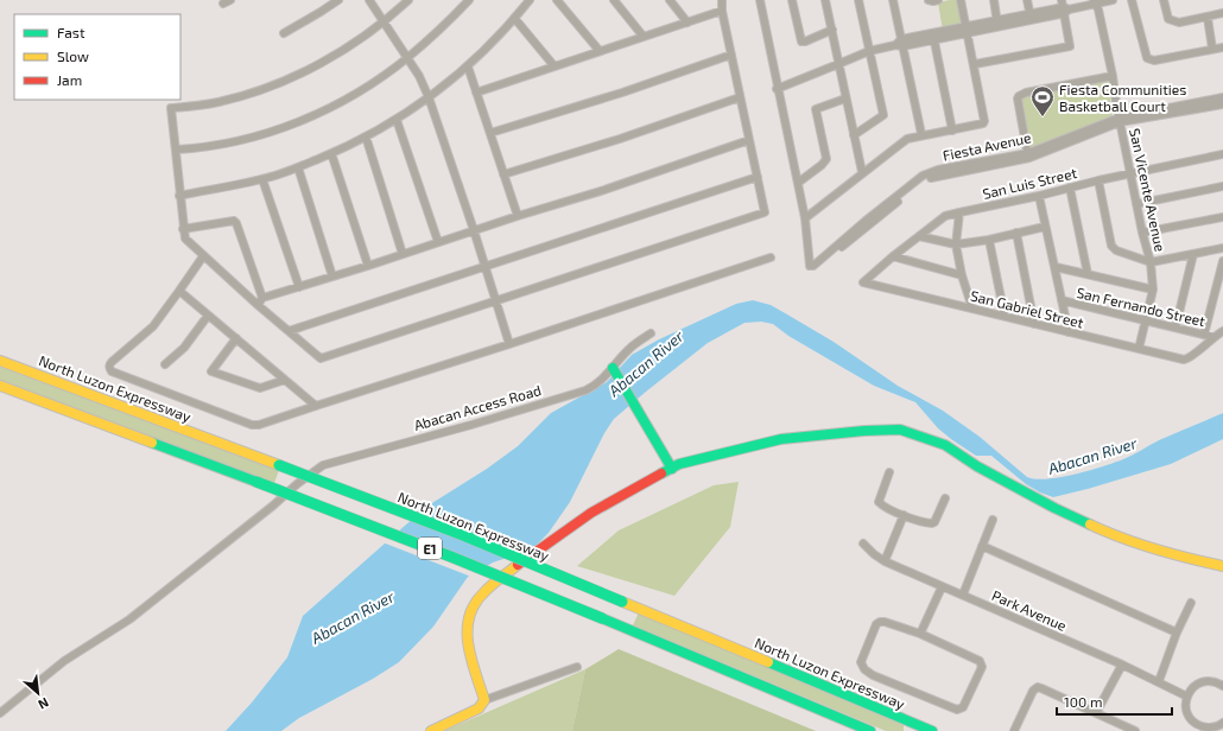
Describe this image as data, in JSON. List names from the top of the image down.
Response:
{
  "streets": {
    "main road": ["North Luzon Expressway", "E1"],
    "street": [
      "Fiesta Avenue",
      "San Luis Street",
      "San Vicente Avenue",
      "San Fernando Street",
      "San Gabriel Street",
      "Abacan Access Road",
      "Park Avenue"
    ]
  },
  "crossings": [
    ["Fiesta Avenue", "San Vicente Avenue"],
    ["San Luis Street", "San Vicente Avenue"],
    ["San Luis Street", "San Gabriel Street"],
    ["San Vicente Avenue", "San Fernando Street"],
    ["San Vicente Avenue", "San Gabriel Street"],
    ["San Fernando Street", "San Gabriel Street"]
  ],
  "water": ["Abacan River"],
  "places": {
    "sports": ["Fiesta Communities Basketball Court"]
  },
  "legend": ["Fast", "Slow", "Jam"],
  "scale_bar": "100 m",
  "north": "bottom right"
}
